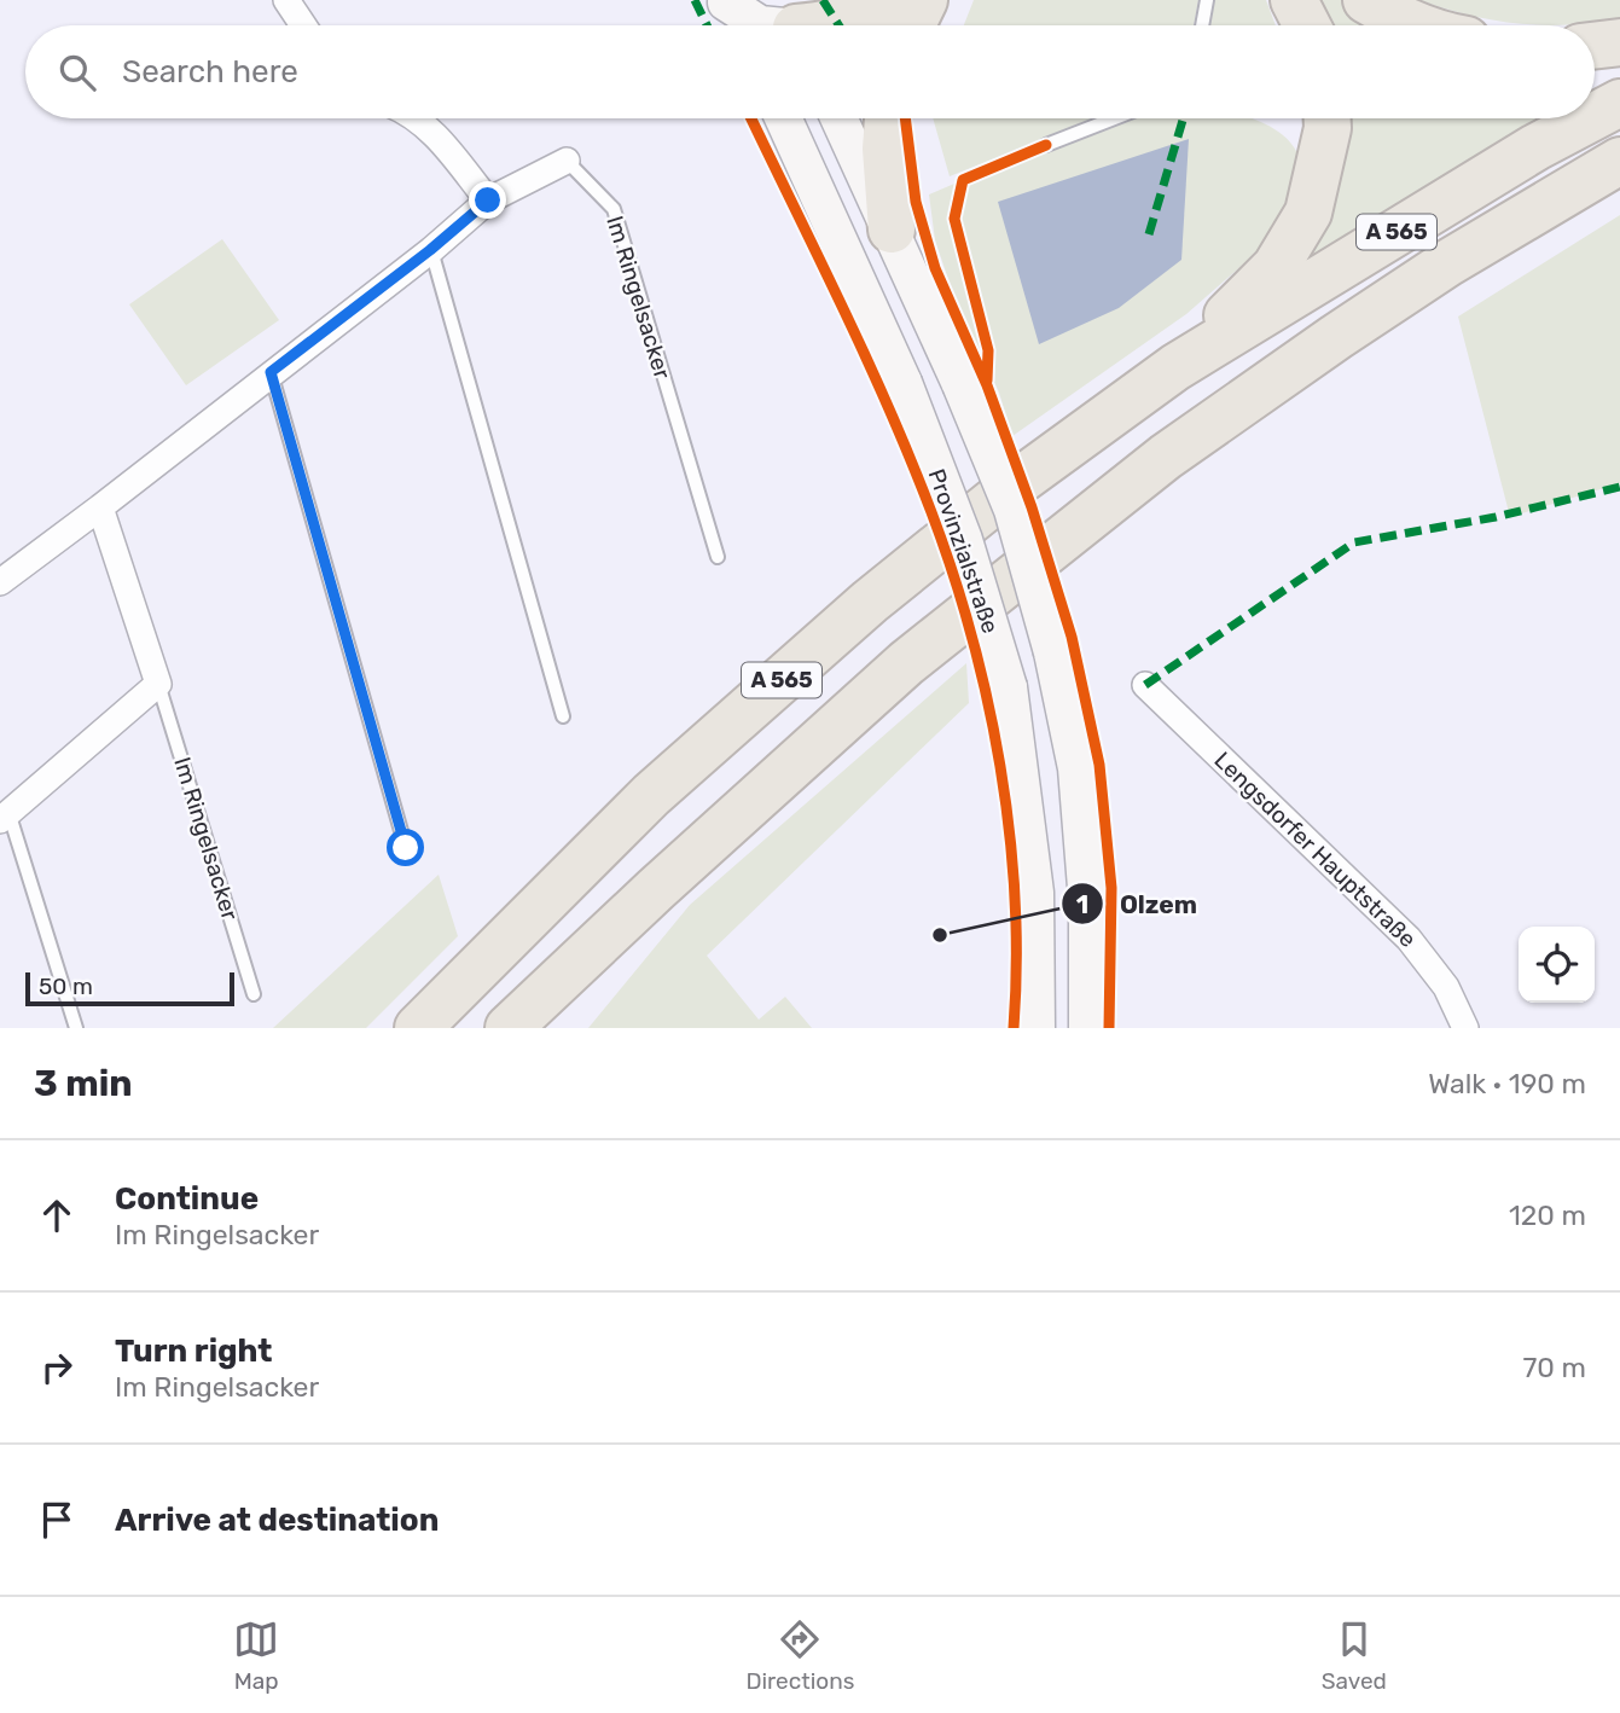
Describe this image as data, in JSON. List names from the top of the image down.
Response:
{
  "streets": {
    "highway": ["A 565"],
    "main road": ["Provinzialstraße"],
    "street": ["Im Ringelsacker", "Lengsdorfer Hauptstraße"]
  },
  "places": ["Olzem"],
  "scale_bar": "50 m",
  "page": {
    "search": "Search here",
    "scale": "50 m",
    "heading": ["3 min", "Walk · 190 m"],
    "list": [
      ["Continue", "Im Ringelsacker", "120 m"],
      ["Turn right", "Im Ringelsacker", "70 m"],
      "Arrive at destination"
    ],
    "nav": ["Map", "Directions", "Saved"]
  }
}
